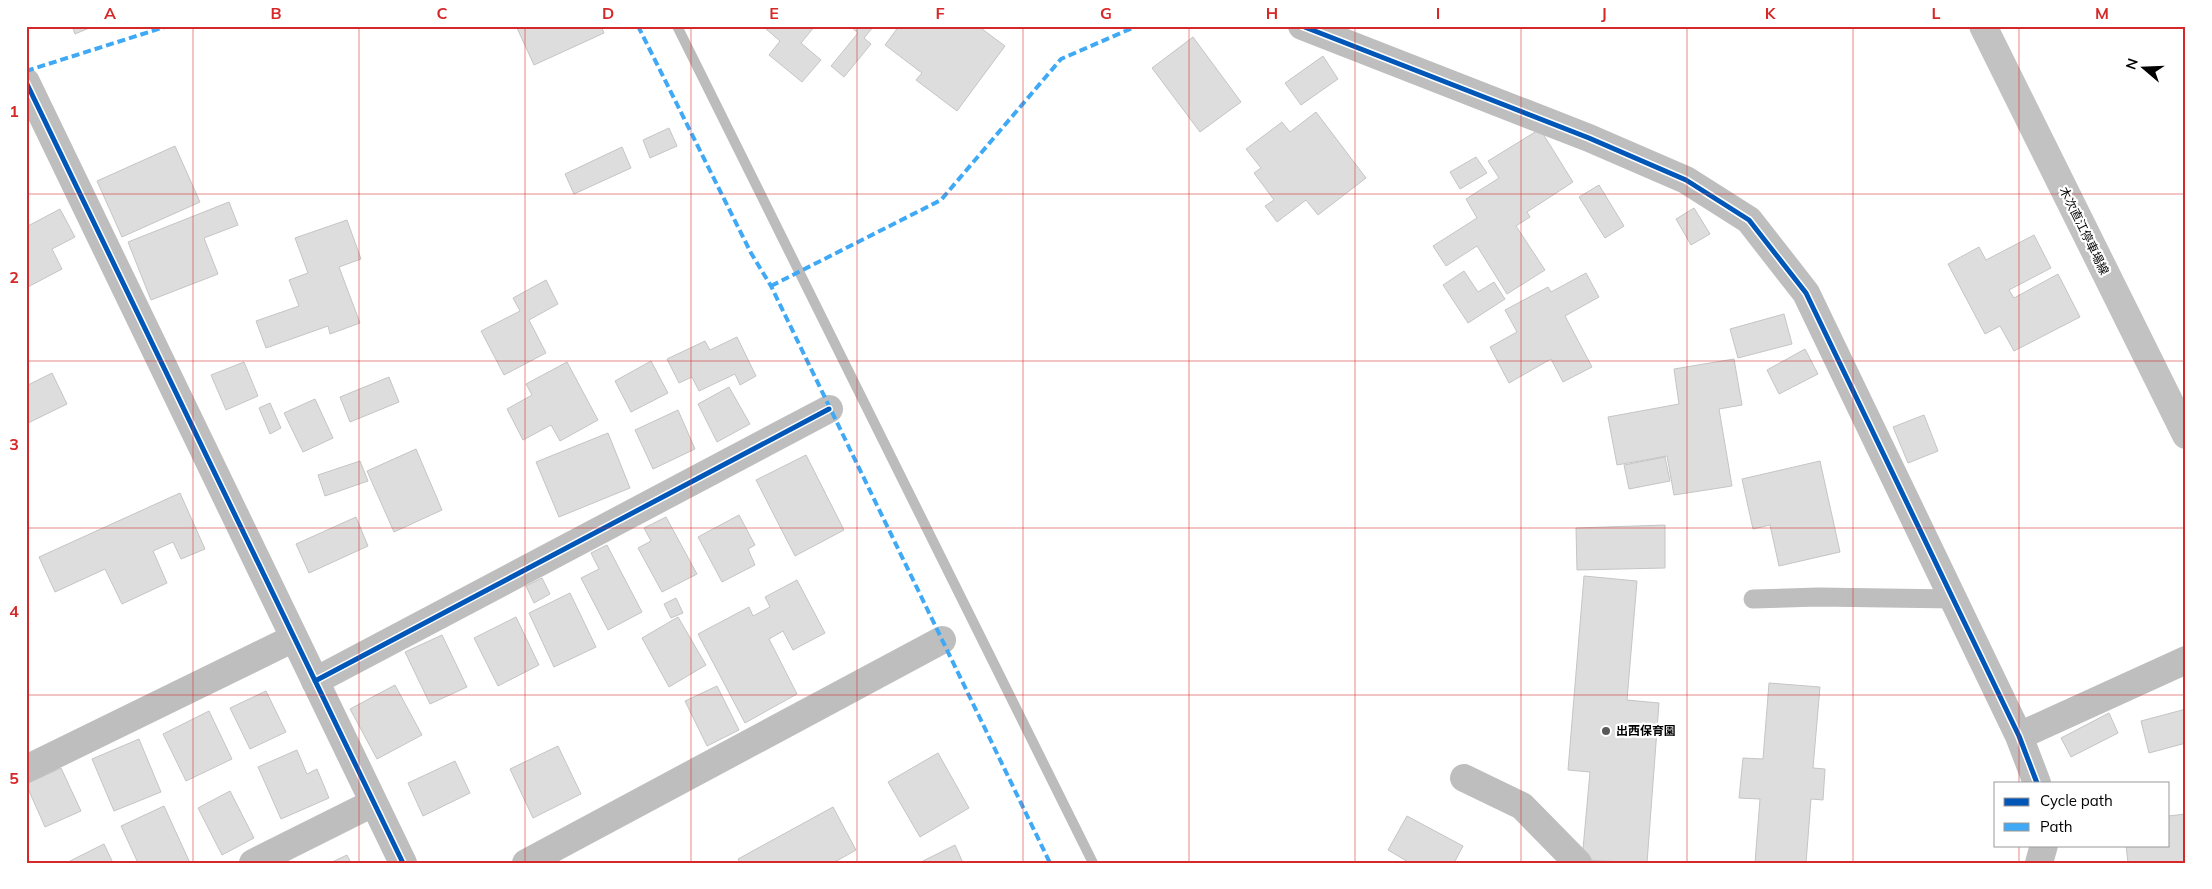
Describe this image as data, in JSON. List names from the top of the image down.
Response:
{
  "streets": {
    "main road": ["木次直江停車場線"]
  },
  "places": ["出西保育園"],
  "legend": ["Cycle path", "Path"],
  "north": "left",
  "grid": {
    "columns": [
      "A",
      "B",
      "C",
      "D",
      "E",
      "F",
      "G",
      "H",
      "I",
      "J",
      "K",
      "L",
      "M"
    ],
    "rows": [
      "1",
      "2",
      "3",
      "4",
      "5"
    ]
  }
}
